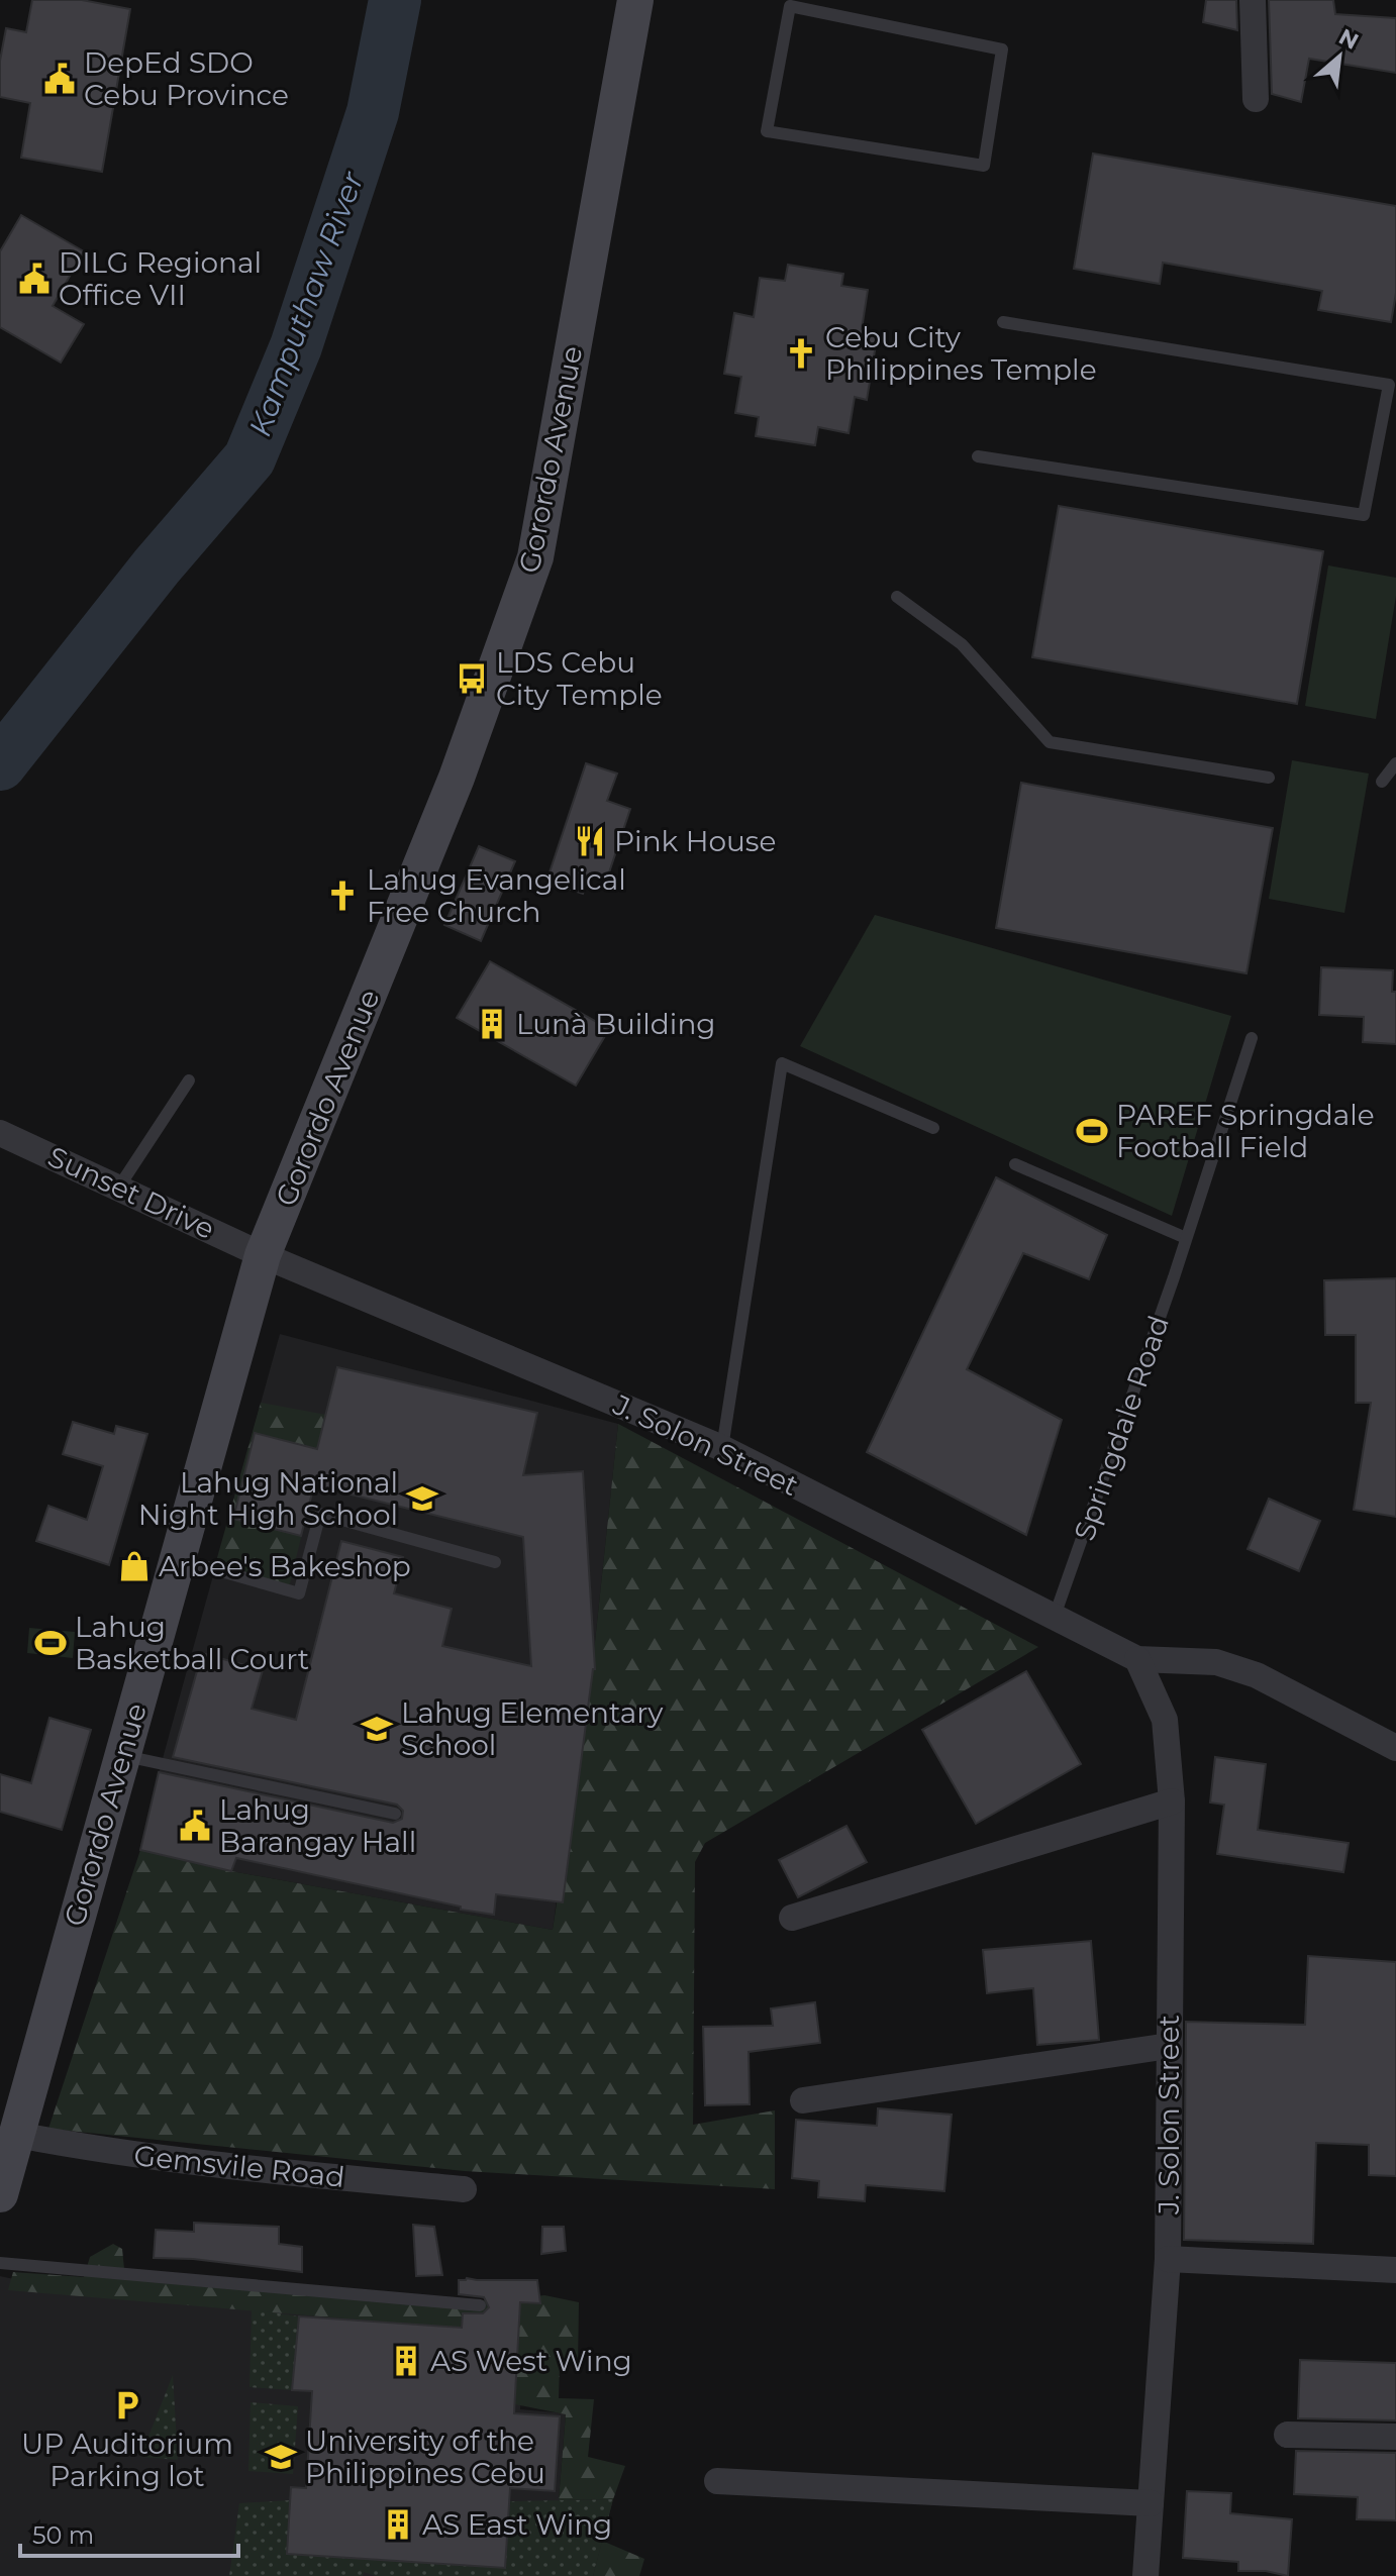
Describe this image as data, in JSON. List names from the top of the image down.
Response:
{
  "streets": {
    "main road": ["Gorordo Avenue"],
    "street": ["Sunset Drive", "J. Solon Street", "Gemsvile Road"],
    "lane": ["Springdale Road"]
  },
  "crossings": [
    ["Gorordo Avenue", "Sunset Drive"],
    ["Gorordo Avenue", "J. Solon Street"],
    ["Gorordo Avenue", "Gemsvile Road"],
    ["Sunset Drive", "J. Solon Street"],
    ["Springdale Road", "J. Solon Street"]
  ],
  "water": ["Kamputhaw River"],
  "places": {
    "public building": ["DepEd SDO Cebu Province", "DILG Regional Office VII", "Lahug Barangay Hall"],
    "church": ["Cebu City Philippines Temple", "Lahug Evangelical Free Church"],
    "bus stop": ["LDS Cebu City Temple"],
    "restaurant": ["Pink House"],
    "building": ["Lunà Building", "AS West Wing", "AS East Wing"],
    "sports": ["PAREF Springdale Football Field", "Lahug Basketball Court"],
    "school or university": ["Lahug National Night High School", "Lahug Elementary School", "University of the Philippines Cebu"],
    "shop": ["Arbee's Bakeshop"],
    "parking": ["UP Auditorium Parking lot"]
  },
  "scale_bar": "50 m",
  "north": "top right"
}
